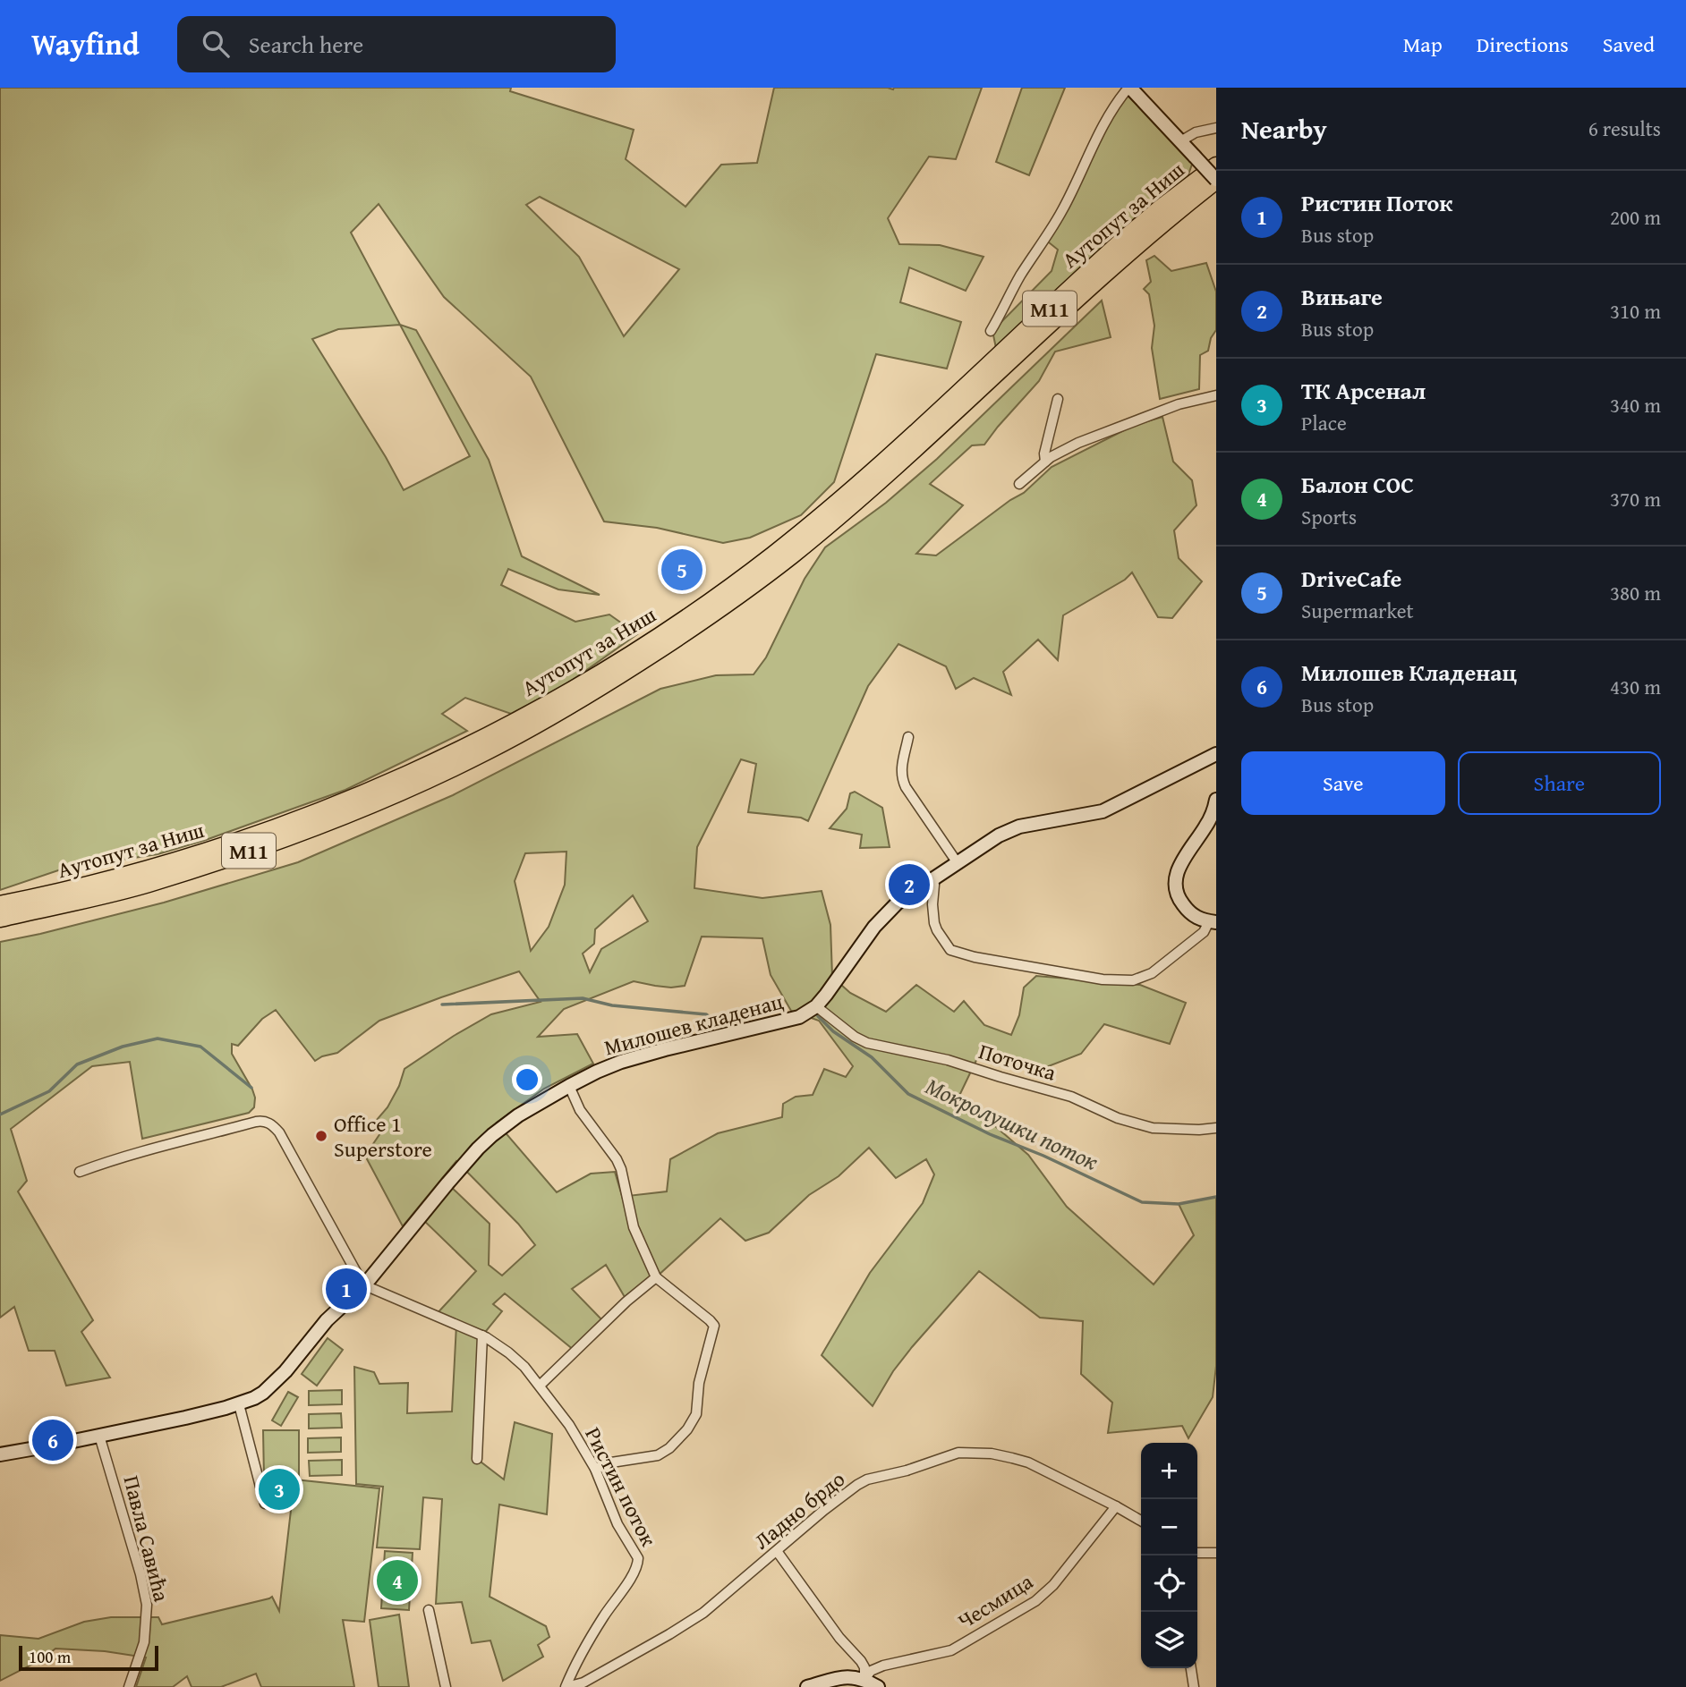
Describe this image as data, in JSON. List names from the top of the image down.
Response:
{
  "streets": {
    "highway": ["Аутопут за Ниш", "M11"],
    "street": [
      "Милошев кладенац",
      "Поточка",
      "Ристин поток",
      "Ладно брдо",
      "Павла Савића",
      "Чесмица"
    ]
  },
  "crossings": [
    ["Милошев кладенац", "Поточка"],
    ["Милошев кладенац", "Ристин поток"],
    ["Милошев кладенац", "Павла Савића"],
    ["Ристин поток", "Ладно брдо"],
    ["Ладно брдо", "Чесмица"]
  ],
  "water": ["Мокролушки поток"],
  "places": ["Office 1 Superstore"],
  "scale_bar": "100 m",
  "page": {
    "header": "Wayfind",
    "search": "Search here",
    "nav": ["Map", "Directions", "Saved"],
    "heading": ["Nearby", "6 results"],
    "list": [
      {
        "mark": "1",
        "name": "Ристин Поток",
        "note": "Bus stop",
        "value": "200 m"
      },
      {
        "mark": "2",
        "name": "Вињаге",
        "note": "Bus stop",
        "value": "310 m"
      },
      {
        "mark": "3",
        "name": "ТК Арсенал",
        "note": "Place",
        "value": "340 m"
      },
      {
        "mark": "4",
        "name": "Балон СОС",
        "note": "Sports",
        "value": "370 m"
      },
      {
        "mark": "5",
        "name": "DriveCafe",
        "note": "Supermarket",
        "value": "380 m"
      },
      {
        "mark": "6",
        "name": "Милошев Кладенац",
        "note": "Bus stop",
        "value": "430 m"
      }
    ],
    "pins": [
      "5",
      "2",
      "1",
      "6",
      "3",
      "4"
    ],
    "buttons": ["Save", "Share"],
    "map_buttons": ["+", "−"],
    "scale": "100 m"
  }
}
